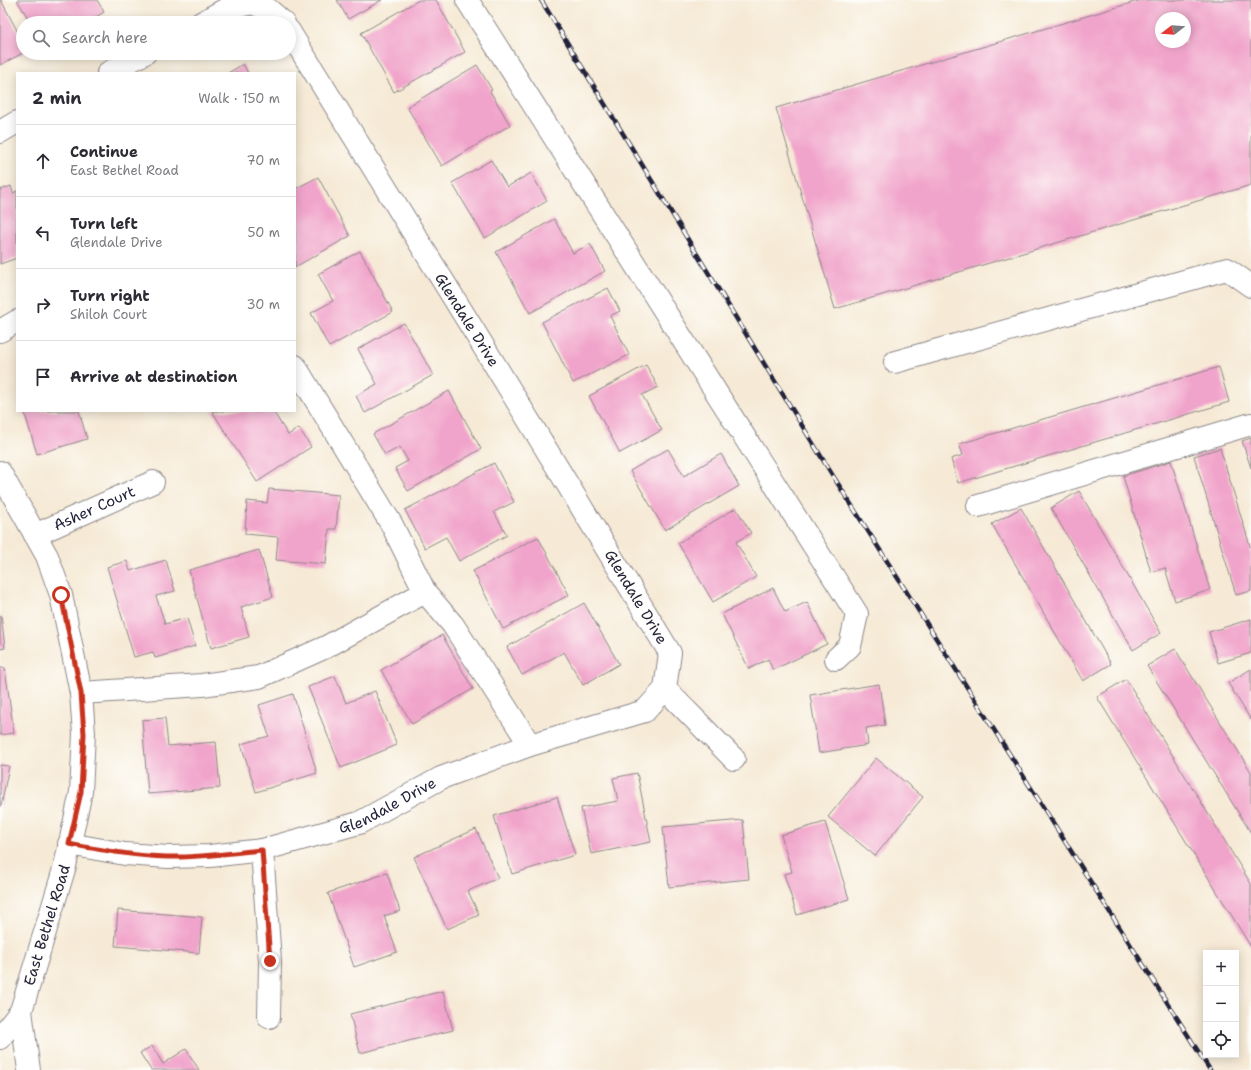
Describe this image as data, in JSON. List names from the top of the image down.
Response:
{
  "streets": {
    "street": ["Glendale Drive", "Asher Court", "East Bethel Road"]
  },
  "crossings": [
    ["Glendale Drive", "East Bethel Road"],
    ["Asher Court", "East Bethel Road"]
  ],
  "north": "left",
  "page": {
    "search": "Search here",
    "heading": ["2 min", "Walk · 150 m"],
    "list": [
      ["Continue", "East Bethel Road", "70 m"],
      ["Turn left", "Glendale Drive", "50 m"],
      ["Turn right", "Shiloh Court", "30 m"],
      "Arrive at destination"
    ],
    "map_buttons": ["+", "−"]
  }
}
